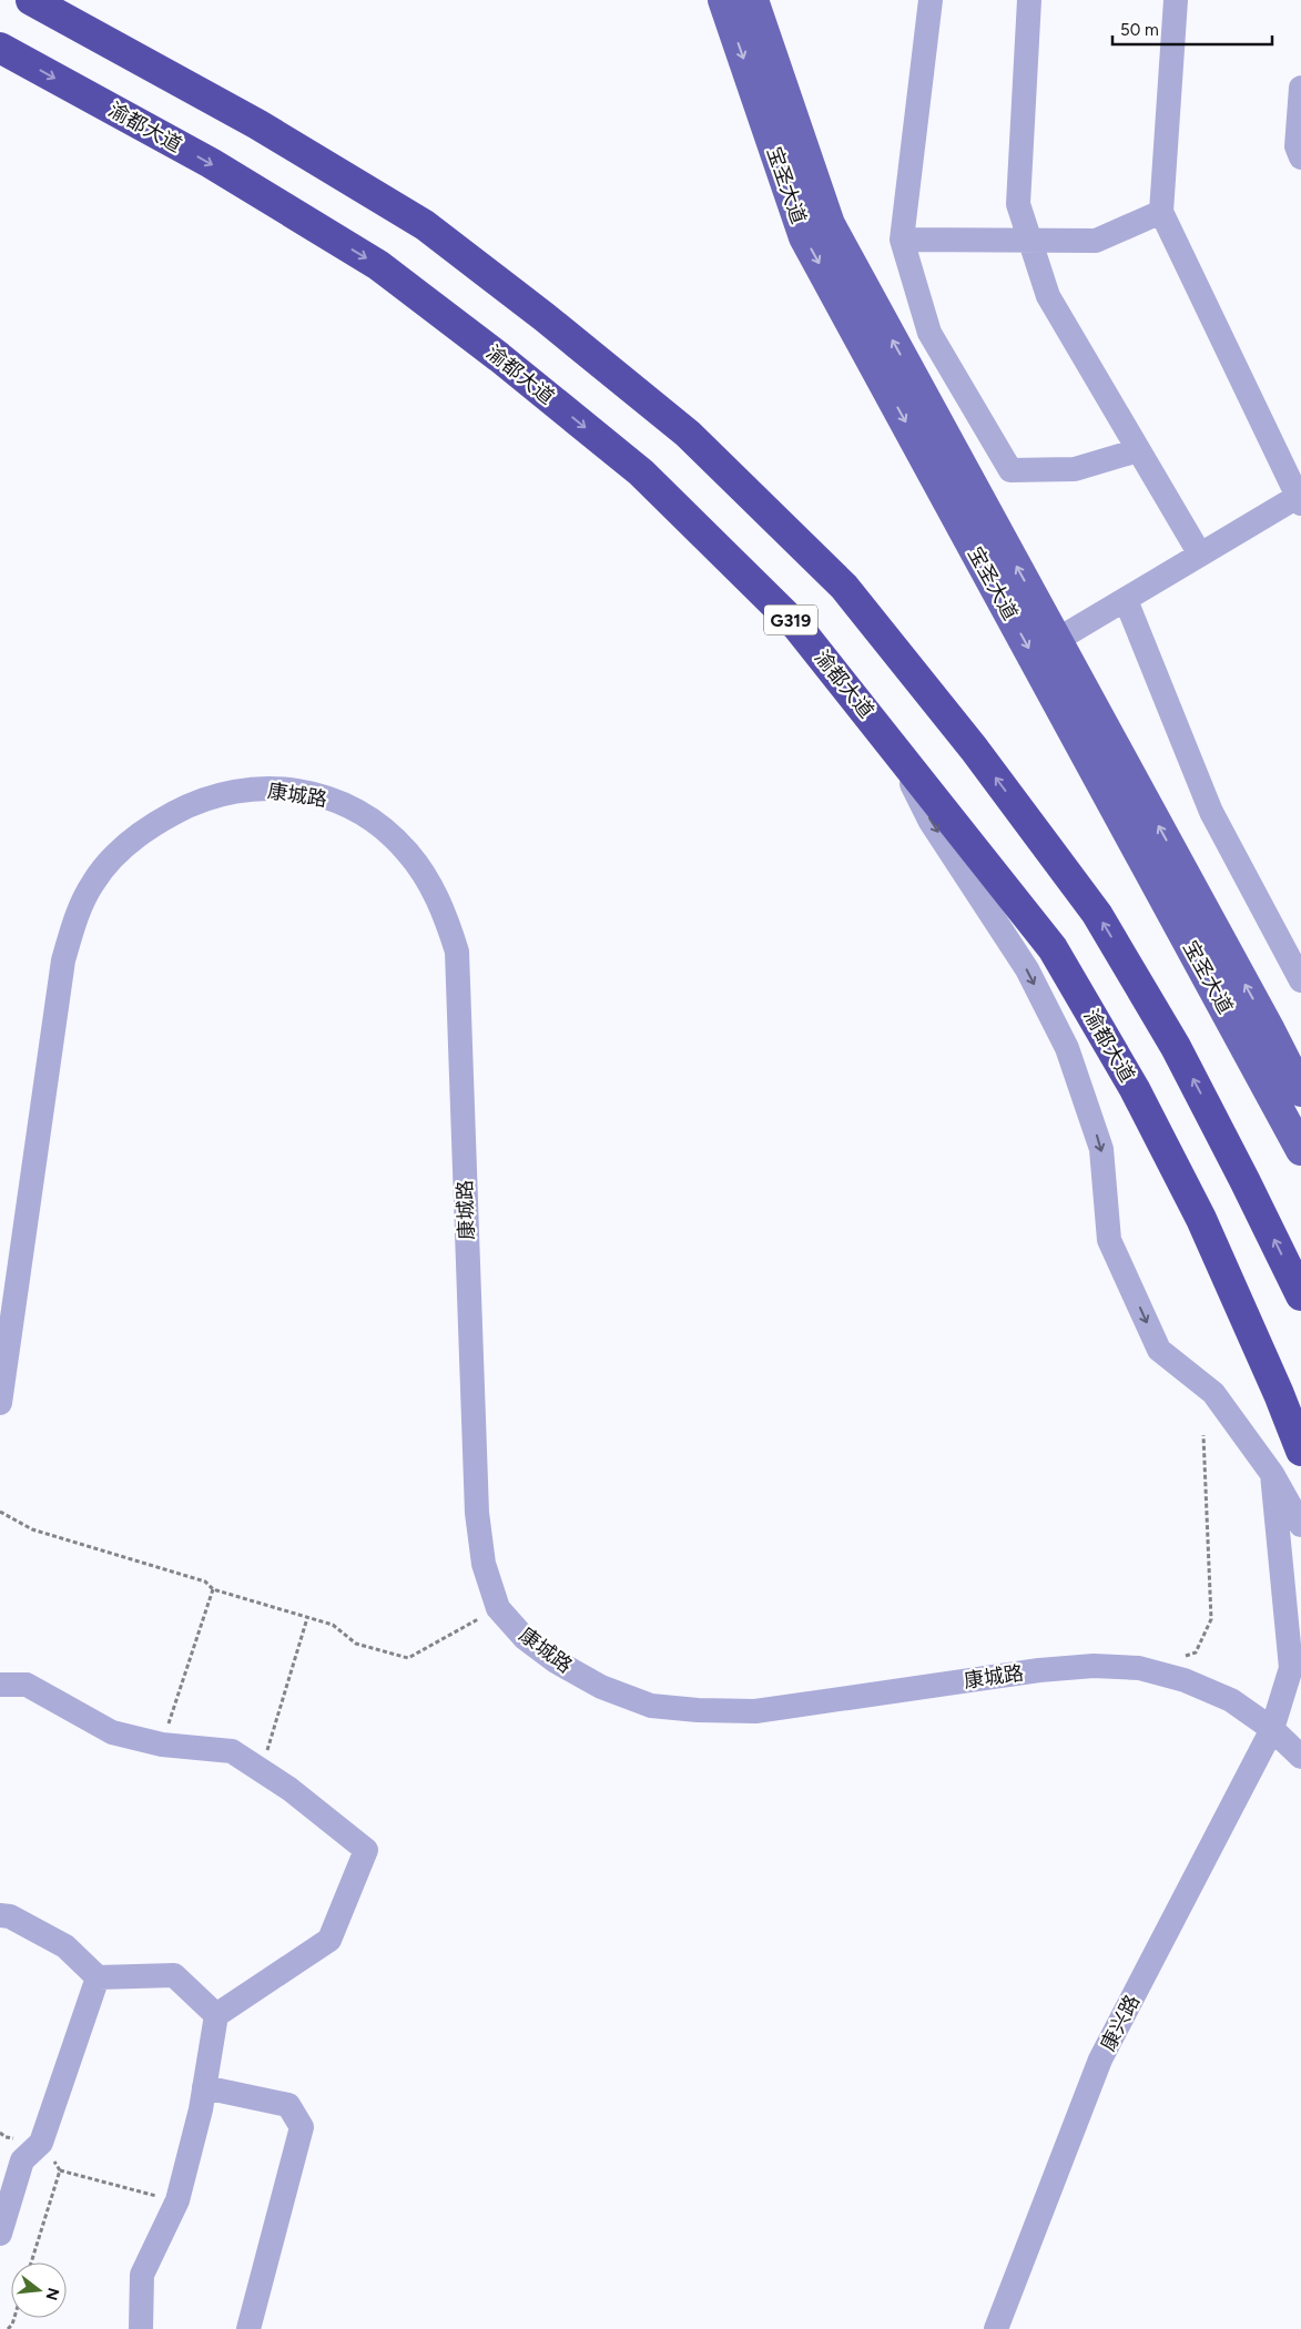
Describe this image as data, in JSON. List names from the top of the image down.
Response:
{
  "streets": {
    "highway": ["渝都大道", "G319"],
    "main road": ["宝圣大道"],
    "street": ["康城路", "康兴路"]
  },
  "crossings": [
    ["康城路", "康兴路"]
  ],
  "scale_bar": "50 m",
  "north": "right"
}
